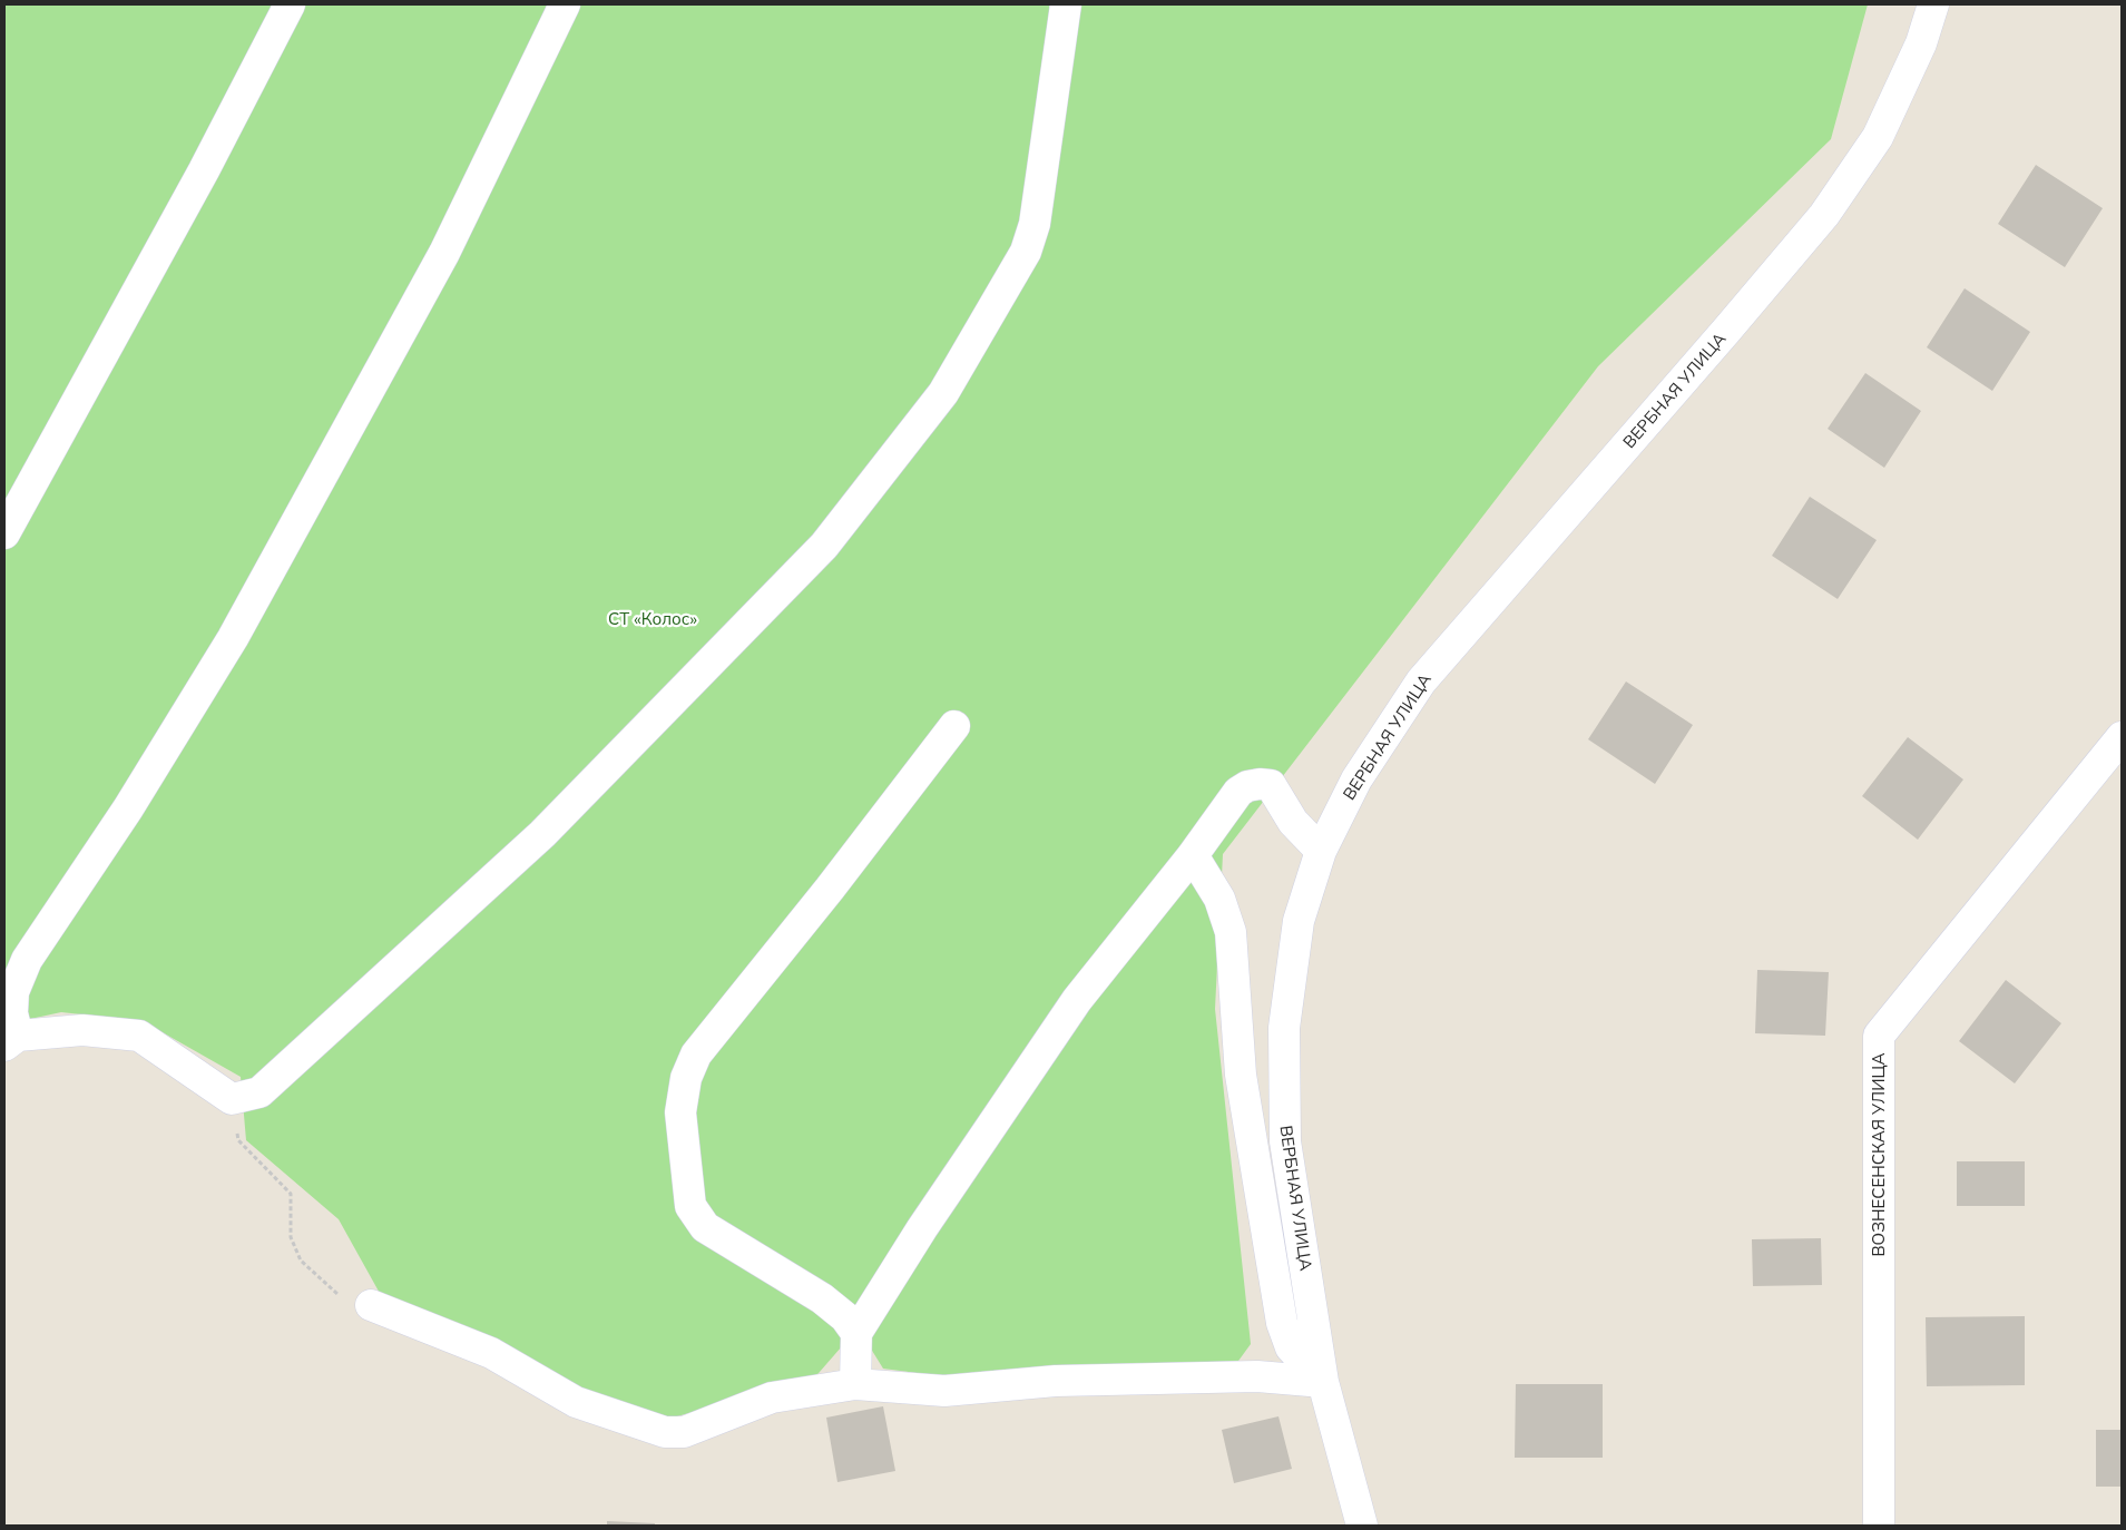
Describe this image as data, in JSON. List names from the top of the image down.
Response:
{
  "streets": {
    "street": ["ВЕРБНАЯ УЛИЦА", "ВОЗНЕСЕНСКАЯ УЛИЦА"]
  },
  "parks": ["СТ «Колос»"]
}
